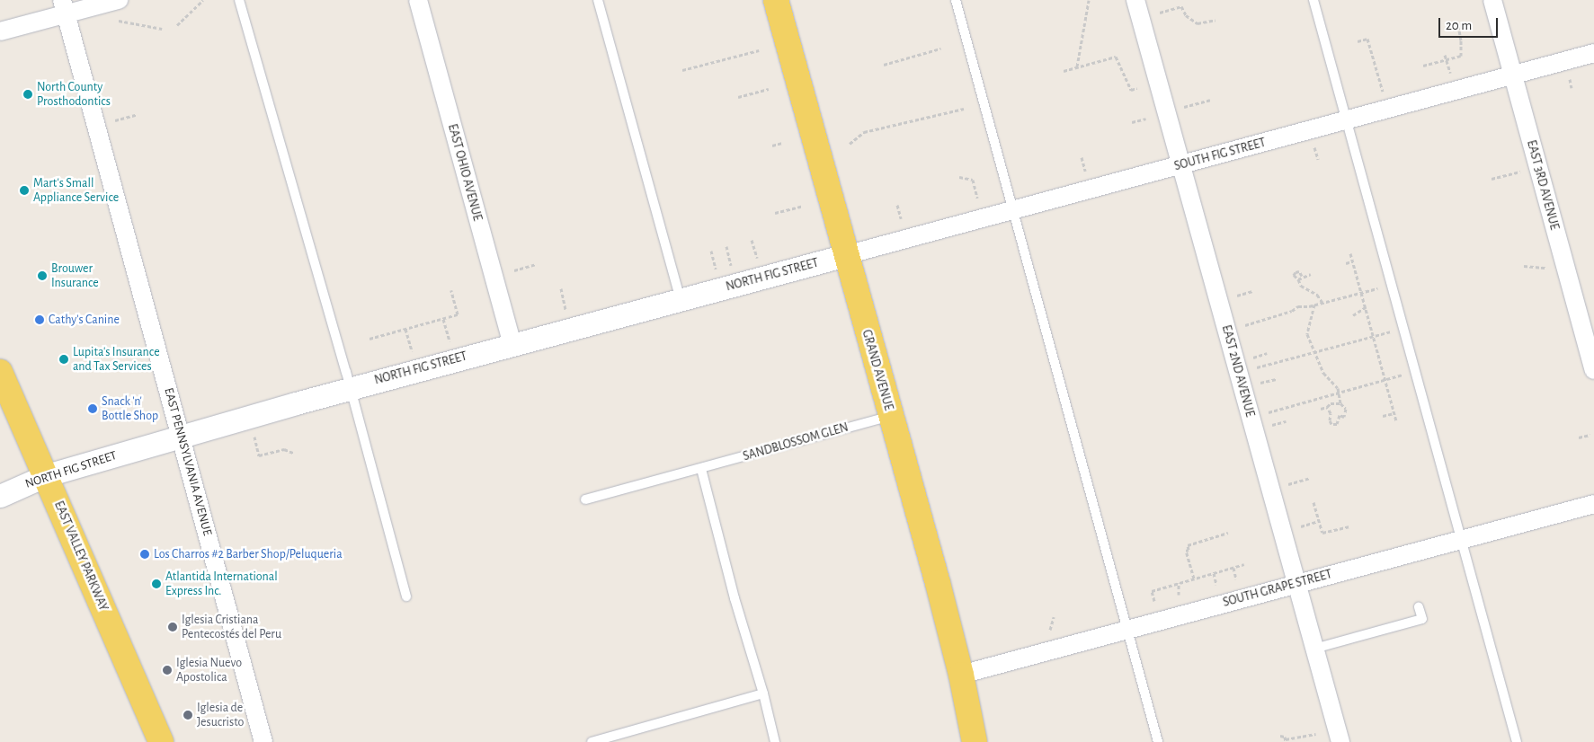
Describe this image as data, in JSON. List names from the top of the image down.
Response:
{
  "streets": {
    "main road": ["GRAND AVENUE", "EAST VALLEY PARKWAY"],
    "street": [
      "SOUTH FIG STREET",
      "EAST OHIO AVENUE",
      "EAST 3RD AVENUE",
      "NORTH FIG STREET",
      "EAST 2ND AVENUE",
      "EAST PENNSYLVANIA AVENUE",
      "SOUTH GRAPE STREET"
    ],
    "lane": ["SANDBLOSSOM GLEN"]
  },
  "crossings": [
    ["SOUTH FIG STREET", "EAST 3RD AVENUE"],
    ["SOUTH FIG STREET", "NORTH FIG STREET"],
    ["SOUTH FIG STREET", "GRAND AVENUE"],
    ["SOUTH FIG STREET", "EAST 2ND AVENUE"],
    ["EAST OHIO AVENUE", "NORTH FIG STREET"],
    ["NORTH FIG STREET", "GRAND AVENUE"],
    ["NORTH FIG STREET", "EAST PENNSYLVANIA AVENUE"],
    ["NORTH FIG STREET", "EAST VALLEY PARKWAY"],
    ["GRAND AVENUE", "SANDBLOSSOM GLEN"],
    ["GRAND AVENUE", "SOUTH GRAPE STREET"],
    ["EAST 2ND AVENUE", "SOUTH GRAPE STREET"]
  ],
  "places": [
    "North County Prosthodontics",
    "Mart's Small Appliance Service",
    "Brouwer Insurance",
    "Cathy's Canine",
    "Lupita's Insurance and Tax Services",
    "Snack 'n' Bottle Shop",
    "Los Charros #2 Barber Shop/Peluqueria",
    "Atlantida International Express Inc.",
    "Iglesia Cristiana Pentecostés del Peru",
    "Iglesia Nuevo Apostolica",
    "Iglesia de Jesucristo"
  ],
  "scale_bar": "20 m"
}
